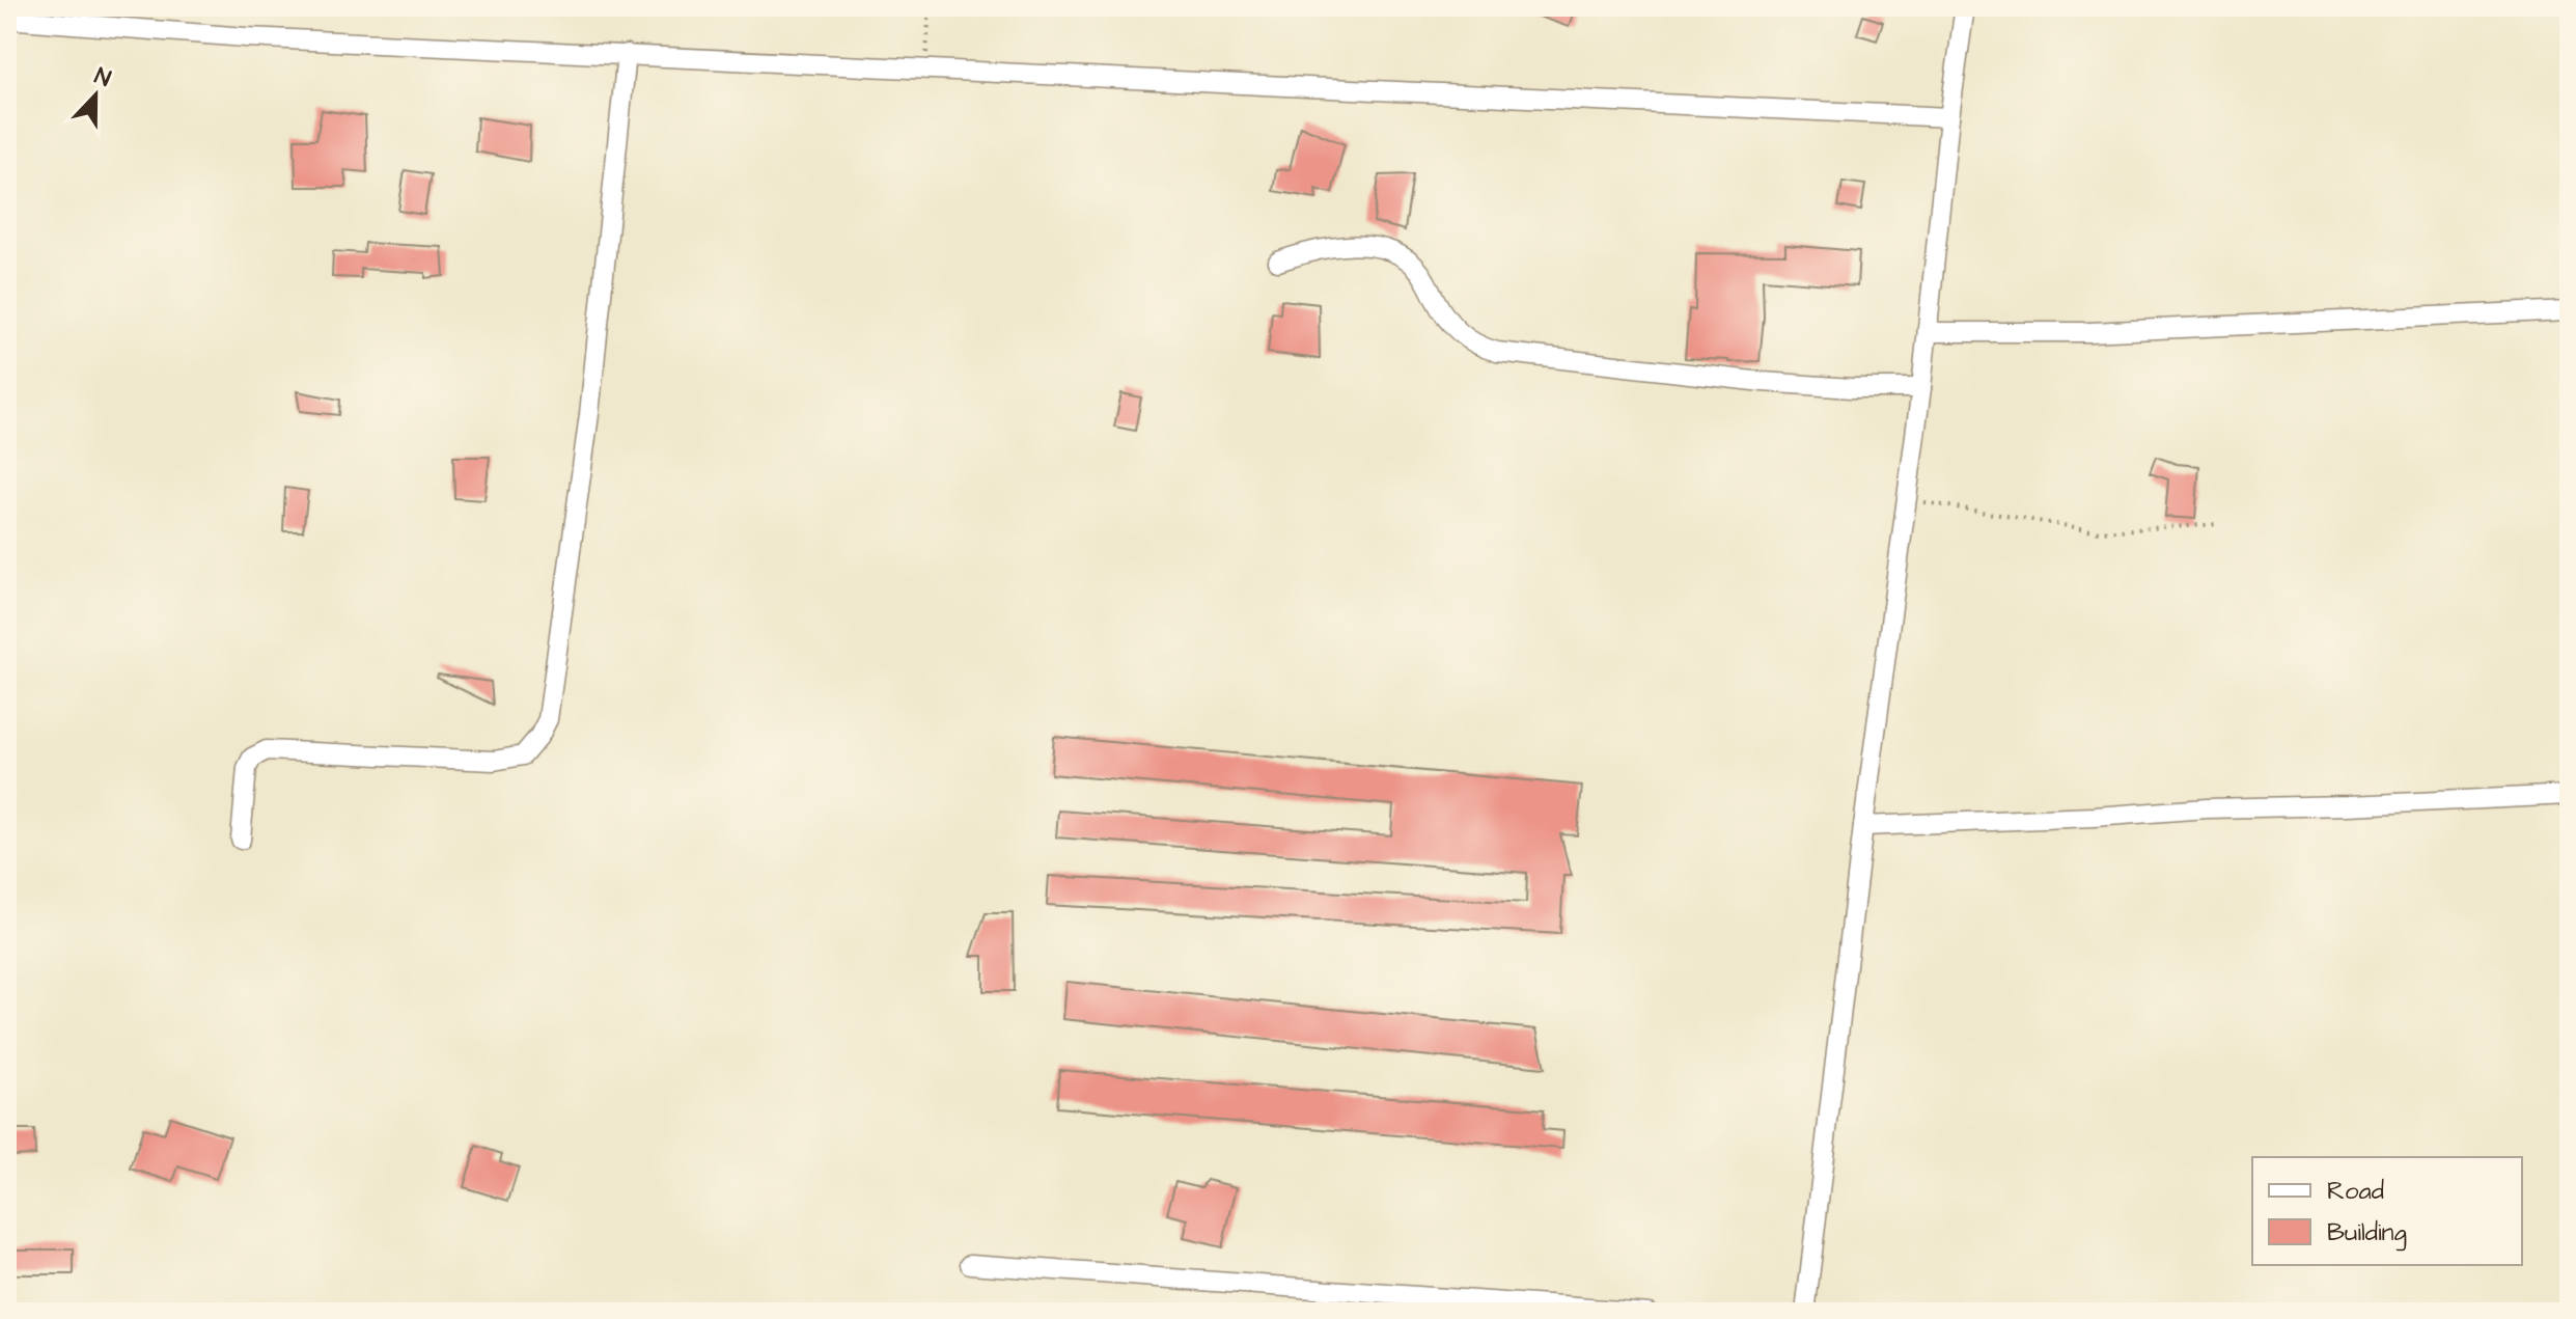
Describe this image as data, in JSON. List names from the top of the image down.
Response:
{
  "legend": ["Road", "Building"],
  "north": "top"
}
